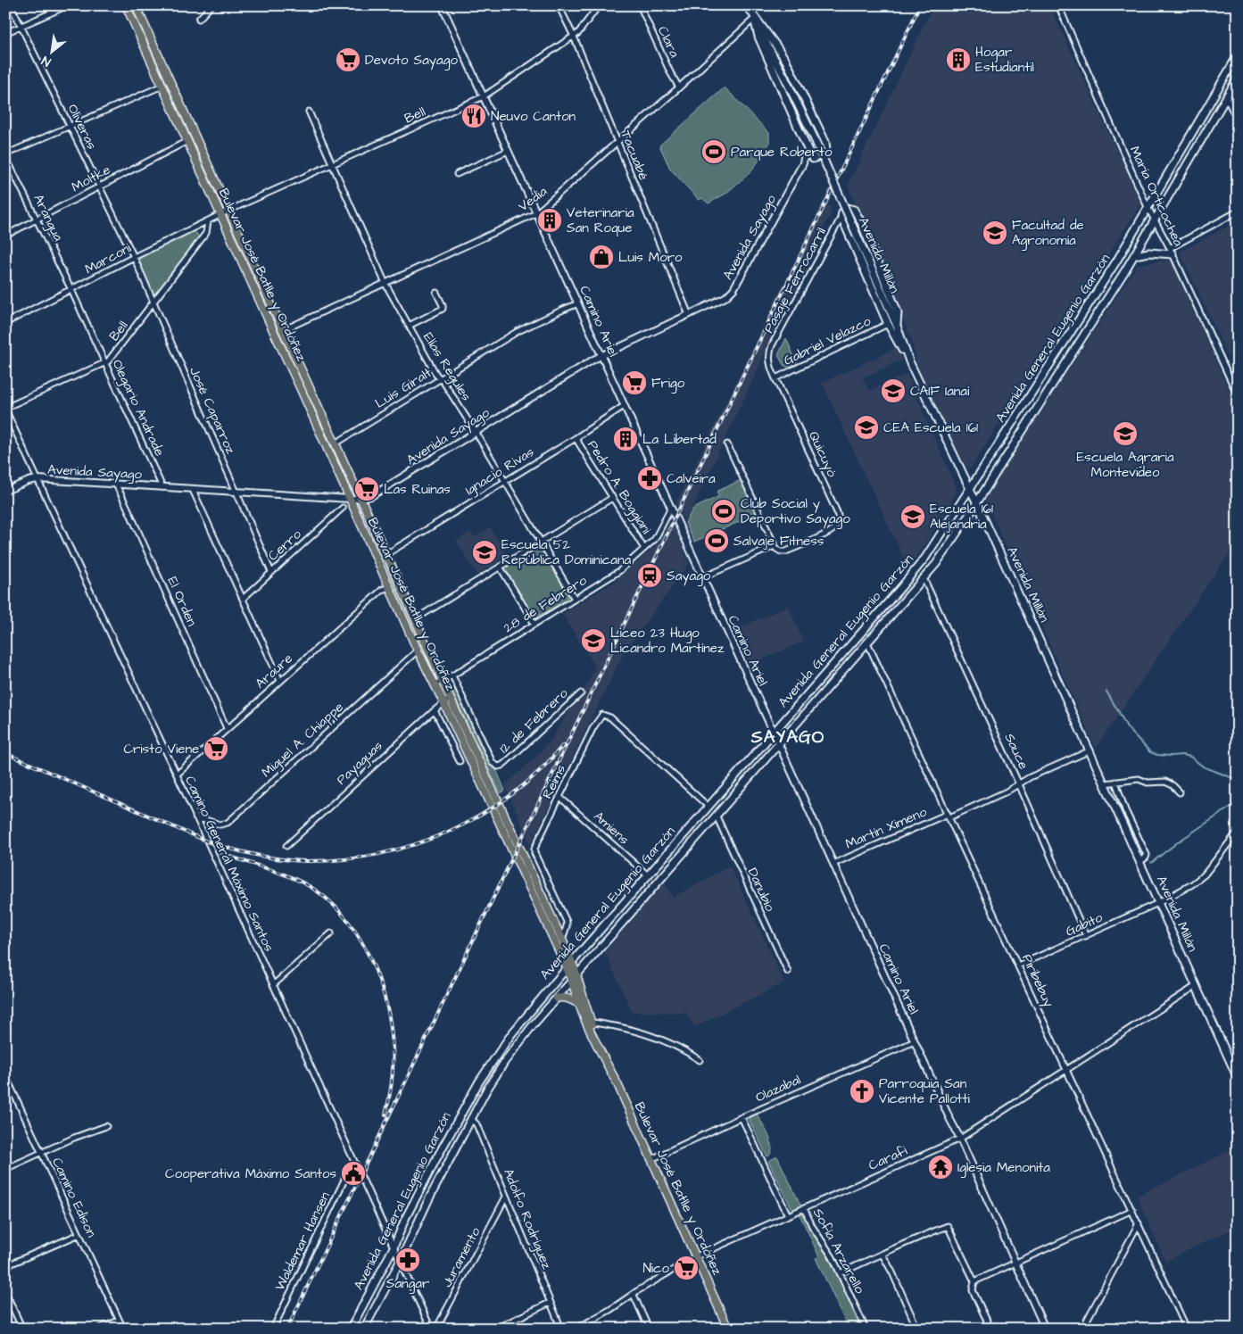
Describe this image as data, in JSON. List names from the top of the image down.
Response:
{
  "streets": {
    "main road": ["Avenida Millán", "Bulevar José Batlle y Ordóñez", "Avenida General Eugenio Garzón"],
    "street": [
      "Clara",
      "Bell",
      "Oliveras",
      "Tacuabé",
      "Moltke",
      "María Orticochea",
      "Vedia",
      "Arangua",
      "Avenida Sayago",
      "Marconi",
      "Pasaje Ferrocarril",
      "Camino Ariel",
      "Gabriel Velazco",
      "Elías Regules",
      "Luis Giralt",
      "Olegario Andrade",
      "José Caparroz",
      "Quicuyó",
      "Ignacio Rivas",
      "Pedro A. Boggiani",
      "Cerro",
      "El Orden",
      "28 de Febrero",
      "Araure",
      "12 de Febrero",
      "Miguel A. Chiappe",
      "Sauce",
      "Payaguas",
      "Reims",
      "Amiens",
      "Martín Ximeno",
      "Camino General Máximo Santos",
      "Danubio",
      "Gabito",
      "Piribebuy",
      "Olazabal",
      "Carafi",
      "Camino Edison",
      "Adolfo Rodríguez",
      "Waldemar Hansen",
      "Sofía Arzarello",
      "Juramento"
    ]
  },
  "crossings": [
    ["Clara", "Vedia"],
    ["Bell", "Tacuabé"],
    ["Bell", "Marconi"],
    ["Bell", "Bulevar José Batlle y Ordóñez"],
    ["Bell", "Camino Ariel"],
    ["Bell", "Elías Regules"],
    ["Bell", "Olegario Andrade"],
    ["Bell", "José Caparroz"],
    ["Bell", "Camino General Máximo Santos"],
    ["Oliveras", "Moltke"],
    ["Oliveras", "Marconi"],
    ["Oliveras", "José Caparroz"],
    ["Tacuabé", "Vedia"],
    ["Tacuabé", "Avenida Sayago"],
    ["Moltke", "Arangua"],
    ["Moltke", "Bulevar José Batlle y Ordóñez"],
    ["María Orticochea", "Avenida General Eugenio Garzón"],
    ["Vedia", "Avenida Millán"],
    ["Vedia", "Bulevar José Batlle y Ordóñez"],
    ["Vedia", "Camino Ariel"],
    ["Vedia", "Elías Regules"],
    ["Arangua", "Marconi"],
    ["Arangua", "Olegario Andrade"],
    ["Avenida Sayago", "Bulevar José Batlle y Ordóñez"],
    ["Avenida Sayago", "Camino Ariel"],
    ["Avenida Sayago", "Elías Regules"],
    ["Avenida Sayago", "Olegario Andrade"],
    ["Avenida Sayago", "José Caparroz"],
    ["Avenida Sayago", "El Orden"],
    ["Avenida Sayago", "Camino General Máximo Santos"],
    ["Avenida Millán", "Avenida General Eugenio Garzón"],
    ["Avenida Millán", "Martín Ximeno"],
    ["Avenida Millán", "Gabito"],
    ["Avenida Millán", "Carafi"],
    ["Marconi", "Bulevar José Batlle y Ordóñez"],
    ["Marconi", "Olegario Andrade"],
    ["Marconi", "José Caparroz"],
    ["Bulevar José Batlle y Ordóñez", "Avenida General Eugenio Garzón"],
    ["Bulevar José Batlle y Ordóñez", "Luis Giralt"],
    ["Bulevar José Batlle y Ordóñez", "Ignacio Rivas"],
    ["Bulevar José Batlle y Ordóñez", "28 de Febrero"],
    ["Bulevar José Batlle y Ordóñez", "Araure"],
    ["Bulevar José Batlle y Ordóñez", "12 de Febrero"],
    ["Bulevar José Batlle y Ordóñez", "Miguel A. Chiappe"],
    ["Bulevar José Batlle y Ordóñez", "Payaguas"],
    ["Bulevar José Batlle y Ordóñez", "Reims"],
    ["Bulevar José Batlle y Ordóñez", "Olazabal"],
    ["Bulevar José Batlle y Ordóñez", "Carafi"],
    ["Pasaje Ferrocarril", "Quicuyó"],
    ["Camino Ariel", "Avenida General Eugenio Garzón"],
    ["Camino Ariel", "Luis Giralt"],
    ["Camino Ariel", "Quicuyó"],
    ["Camino Ariel", "Ignacio Rivas"],
    ["Camino Ariel", "28 de Febrero"],
    ["Camino Ariel", "Martín Ximeno"],
    ["Camino Ariel", "Olazabal"],
    ["Camino Ariel", "Carafi"],
    ["Avenida General Eugenio Garzón", "Sauce"],
    ["Avenida General Eugenio Garzón", "Reims"],
    ["Avenida General Eugenio Garzón", "Amiens"],
    ["Avenida General Eugenio Garzón", "Camino General Máximo Santos"],
    ["Avenida General Eugenio Garzón", "Danubio"],
    ["Avenida General Eugenio Garzón", "Piribebuy"],
    ["Avenida General Eugenio Garzón", "Adolfo Rodríguez"],
    ["Gabriel Velazco", "Quicuyó"],
    ["Elías Regules", "Luis Giralt"],
    ["Elías Regules", "Ignacio Rivas"],
    ["Elías Regules", "28 de Febrero"],
    ["José Caparroz", "Cerro"],
    ["Ignacio Rivas", "Pedro A. Boggiani"],
    ["Pedro A. Boggiani", "28 de Febrero"],
    ["El Orden", "Araure"],
    ["Araure", "Camino General Máximo Santos"],
    ["Miguel A. Chiappe", "Camino General Máximo Santos"],
    ["Sauce", "Martín Ximeno"],
    ["Sauce", "Gabito"],
    ["Reims", "Amiens"],
    ["Martín Ximeno", "Piribebuy"],
    ["Camino General Máximo Santos", "Waldemar Hansen"],
    ["Gabito", "Piribebuy"],
    ["Piribebuy", "Carafi"],
    ["Carafi", "Sofía Arzarello"],
    ["Adolfo Rodríguez", "Juramento"]
  ],
  "districts": ["SAYAGO"],
  "places": {
    "supermarket": [
      "Devoto Sayago",
      "Frigo",
      "Las Ruinas",
      "Cristo Viene",
      "Nico"
    ],
    "building": ["Hogar Estudiantil", "Veterinaria San Roque", "La Libertad"],
    "restaurant": ["Neuvo Canton"],
    "sports": ["Parque Roberto", "Club Social y Deportivo Sayago", "Salvaje Fitness"],
    "school or university": [
      "Facultad de Agronomía",
      "CAIF Ianaí",
      "CEA Escuela 161",
      "Escuela Agraria Montevideo",
      "Escuela 161 Alejandría",
      "Escuela 52 República Dominicana",
      "Liceo 23 Hugo Licandro Martínez"
    ],
    "shop": ["Luis Moro"],
    "pharmacy": ["Calveira", "Sangar"],
    "station": ["Sayago"],
    "church": ["Parroquia San Vicente Pallotti"],
    "temple": ["Iglesia Menonita"],
    "public building": ["Cooperativa Máximo Santos"]
  },
  "north": "bottom left"
}
